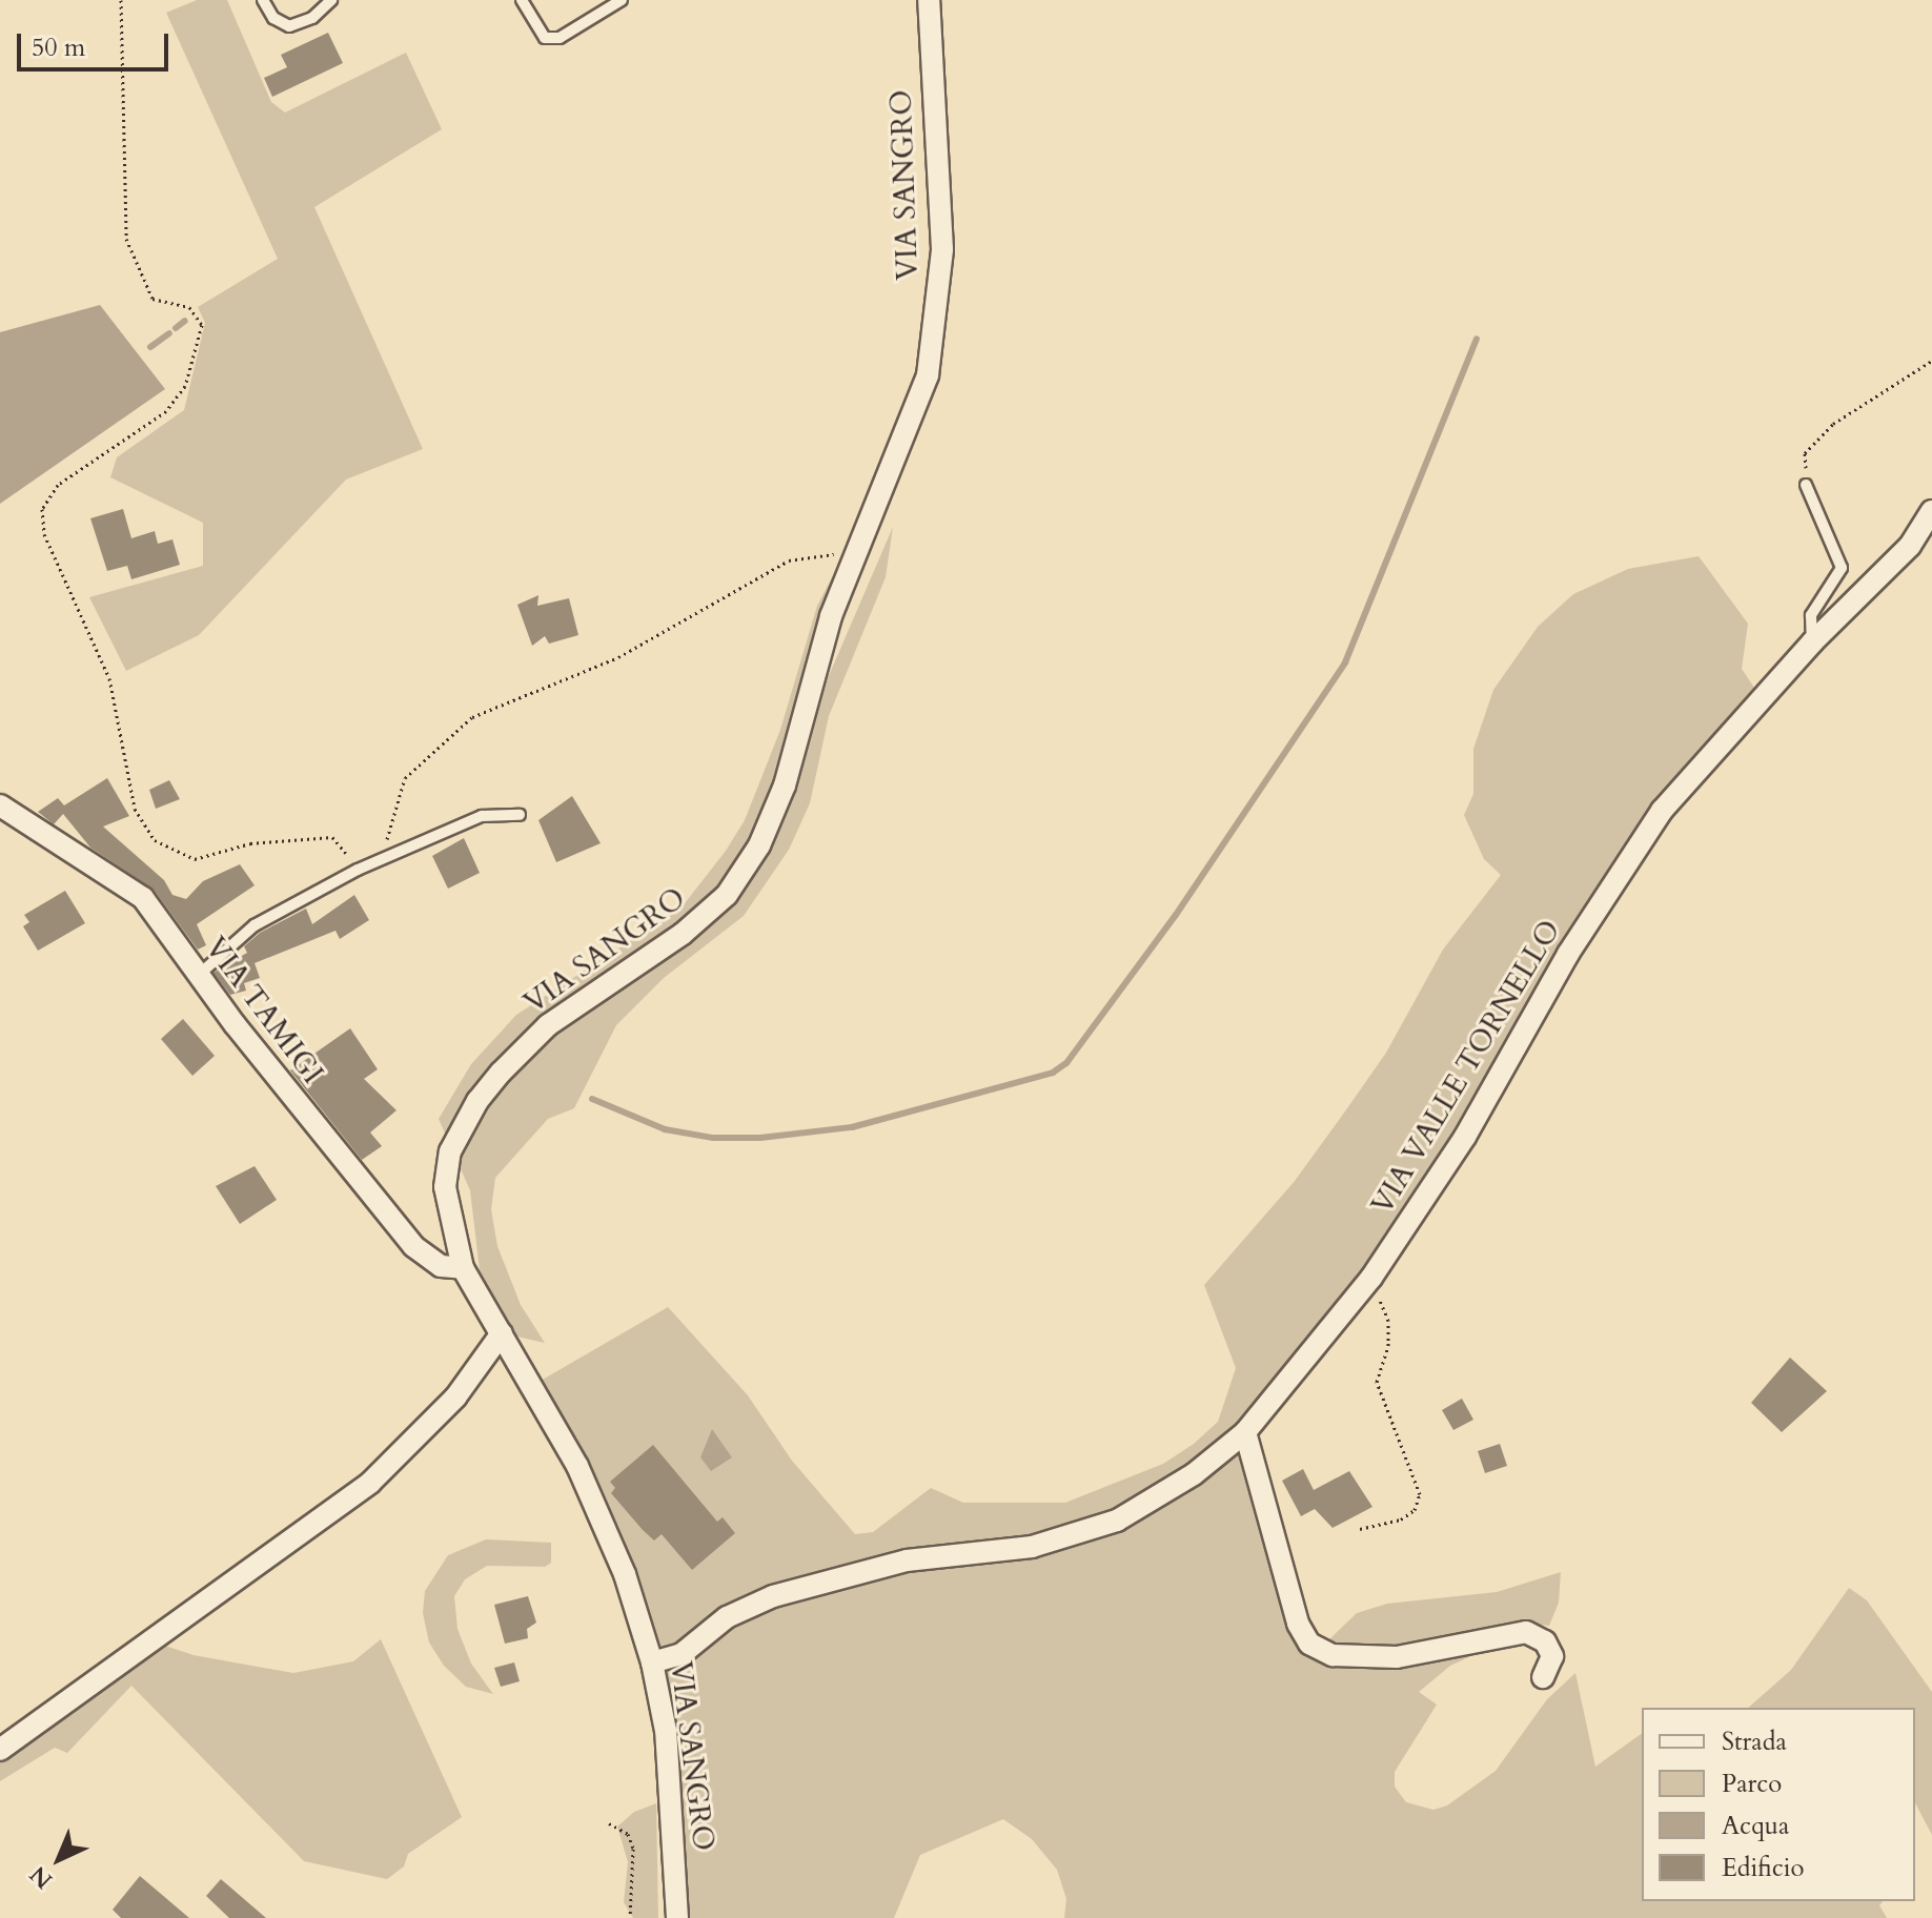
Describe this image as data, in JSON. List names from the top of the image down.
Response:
{
  "streets": {
    "street": ["VIA SANGRO", "VIA TAMIGI", "VIA VALLE TORNELLO"]
  },
  "crossings": [
    ["VIA SANGRO", "VIA TAMIGI"],
    ["VIA SANGRO", "VIA VALLE TORNELLO"]
  ],
  "legend": [
    "Strada",
    "Parco",
    "Acqua",
    "Edificio"
  ],
  "scale_bar": "50 m",
  "north": "bottom left"
}
